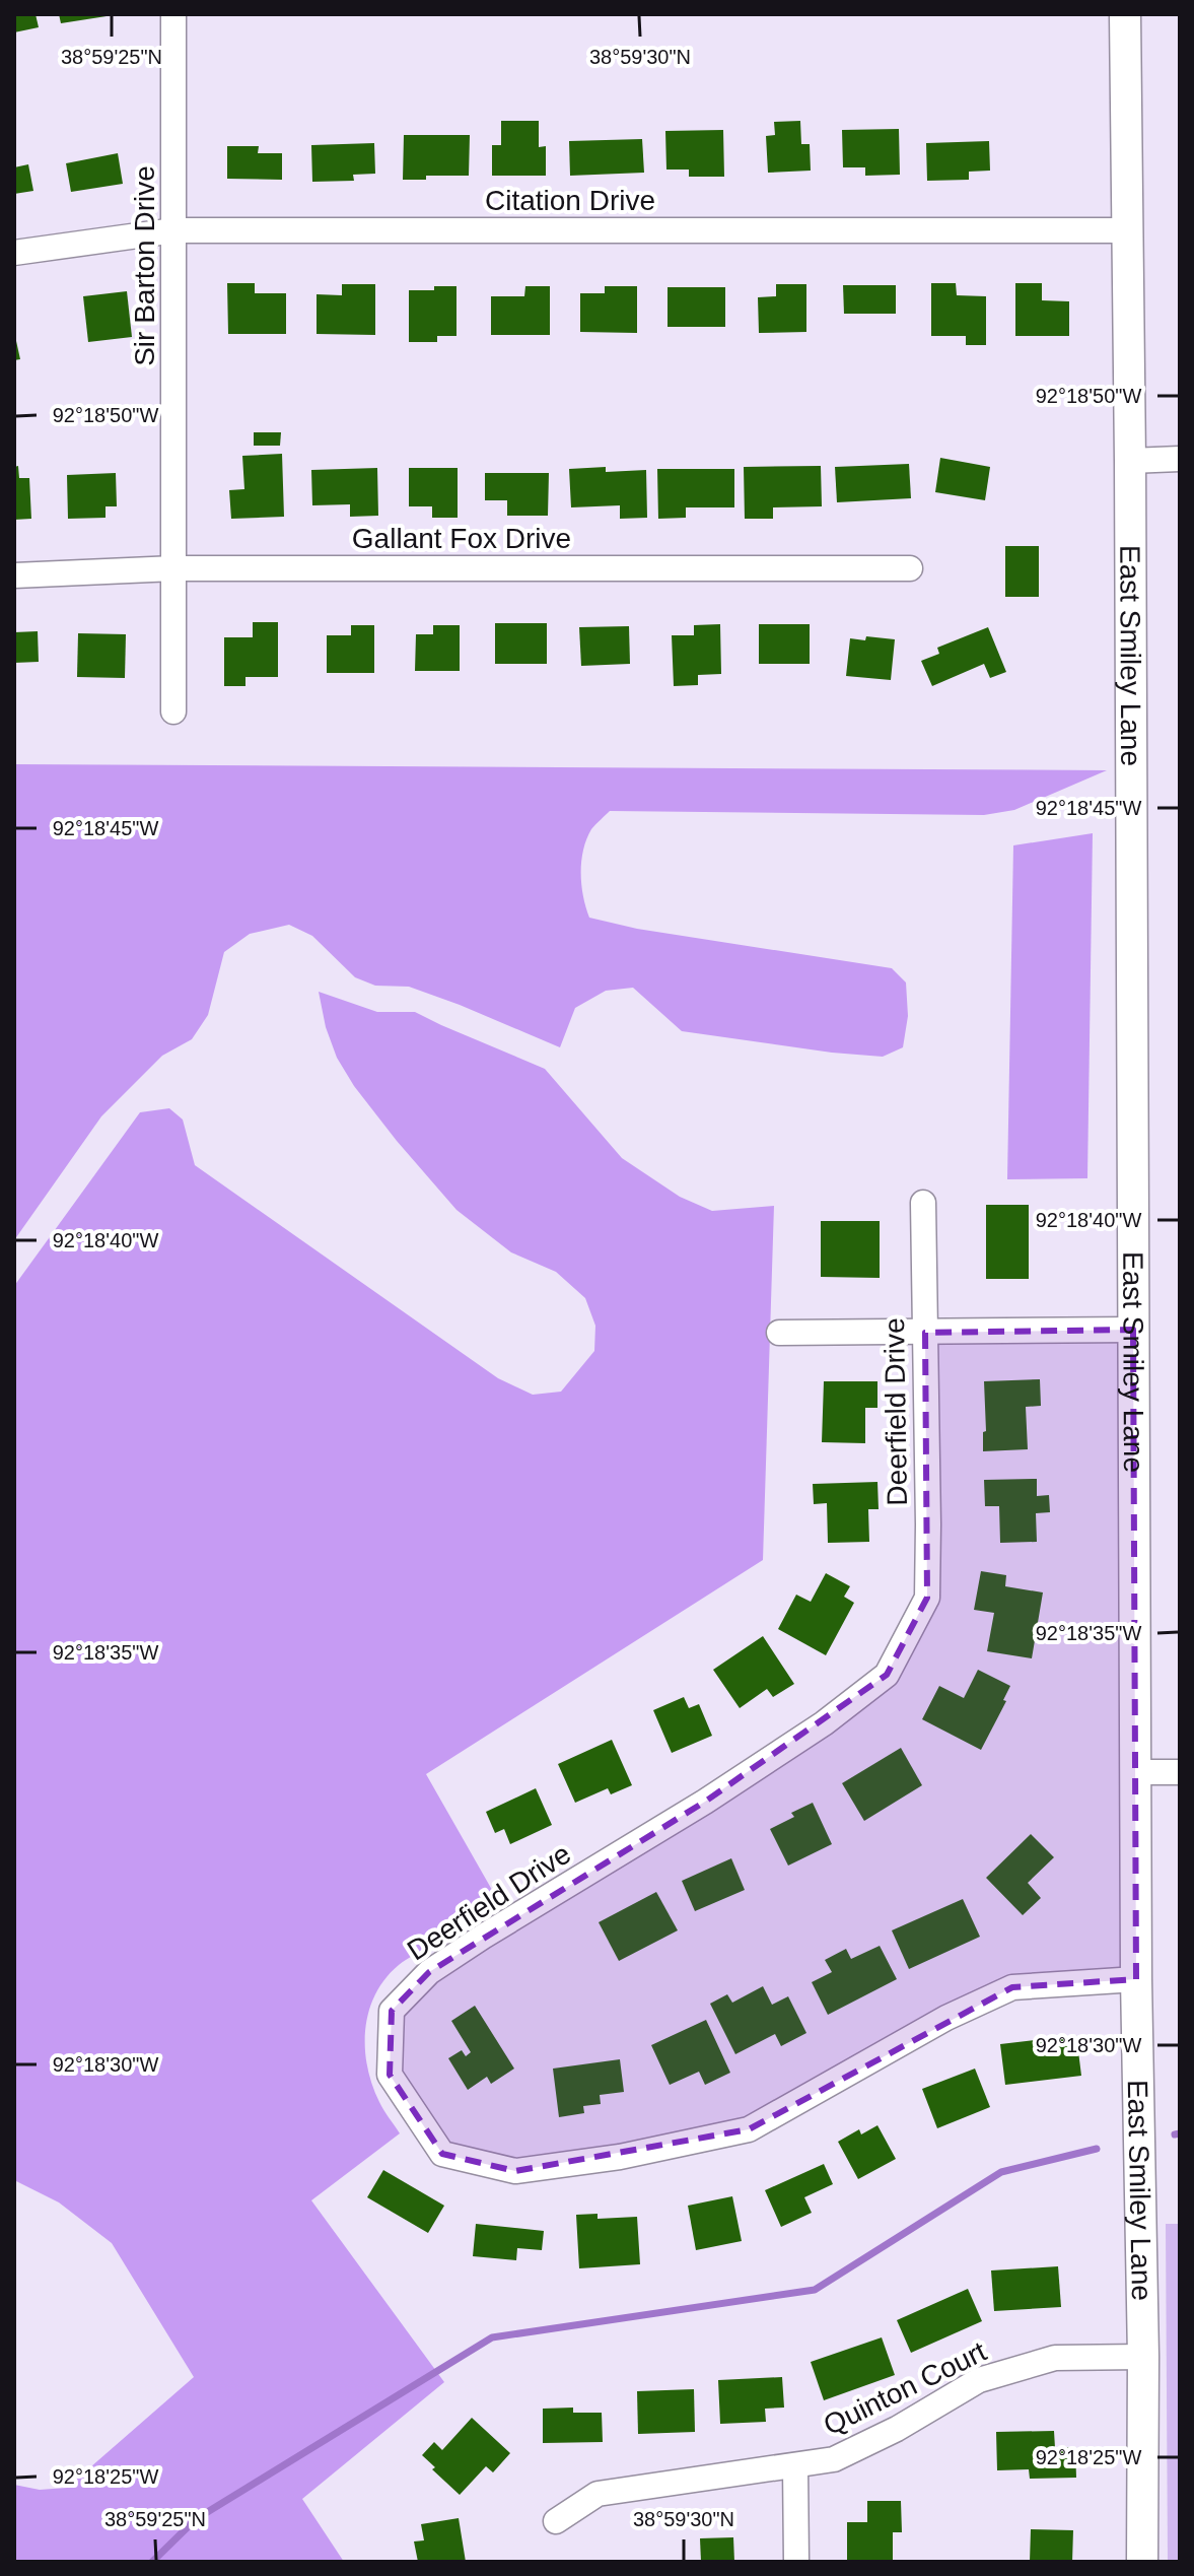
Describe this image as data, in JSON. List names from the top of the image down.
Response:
{
  "streets": {
    "street": [
      "Citation Drive",
      "Sir Barton Drive",
      "Gallant Fox Drive",
      "East Smiley Lane",
      "Deerfield Drive",
      "Quinton Court"
    ]
  },
  "crossings": [
    ["Citation Drive", "Sir Barton Drive"],
    ["Citation Drive", "East Smiley Lane"],
    ["Sir Barton Drive", "Gallant Fox Drive"],
    ["East Smiley Lane", "Deerfield Drive"],
    ["East Smiley Lane", "Quinton Court"]
  ],
  "coordinates": [
    "38°59'25\"N",
    "38°59'30\"N",
    "92°18'50\"W",
    "92°18'45\"W",
    "92°18'40\"W",
    "92°18'35\"W",
    "92°18'30\"W",
    "92°18'25\"W"
  ]
}
